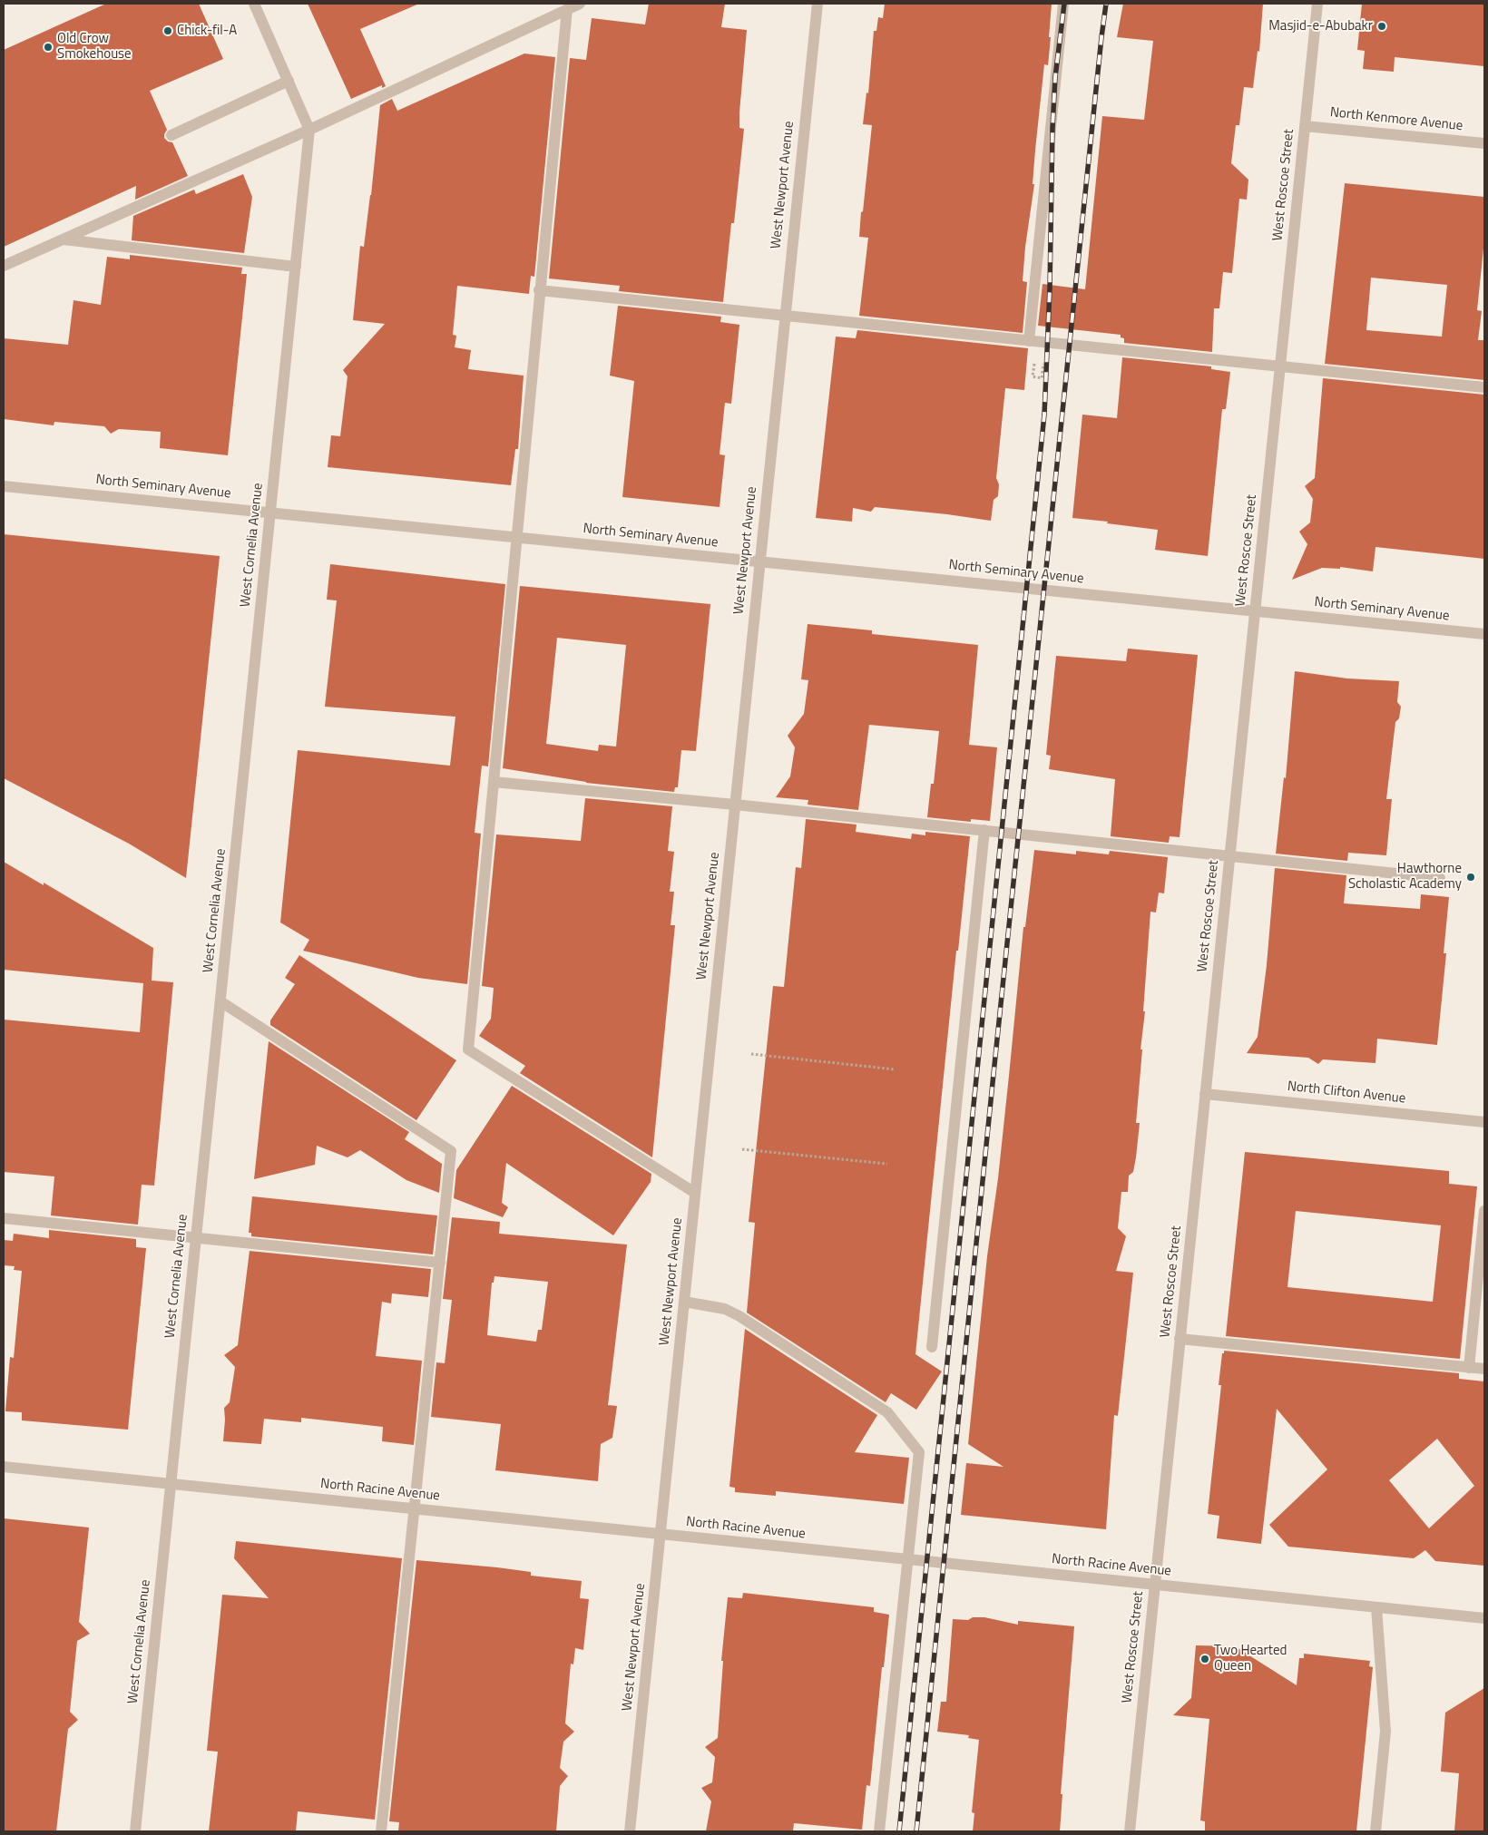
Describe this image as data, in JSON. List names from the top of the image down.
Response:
{
  "streets": {
    "street": [
      "North Kenmore Avenue",
      "West Newport Avenue",
      "West Roscoe Street",
      "North Seminary Avenue",
      "West Cornelia Avenue",
      "North Clifton Avenue",
      "North Racine Avenue"
    ]
  },
  "crossings": [
    ["North Kenmore Avenue", "West Roscoe Street"],
    ["West Newport Avenue", "North Seminary Avenue"],
    ["West Newport Avenue", "North Racine Avenue"],
    ["West Roscoe Street", "North Seminary Avenue"],
    ["West Roscoe Street", "North Clifton Avenue"],
    ["West Roscoe Street", "North Racine Avenue"],
    ["North Seminary Avenue", "West Cornelia Avenue"],
    ["West Cornelia Avenue", "North Racine Avenue"]
  ],
  "places": [
    "Masjid-e-Abubakr",
    "Chick-fil-A",
    "Old Crow Smokehouse",
    "Hawthorne Scholastic Academy",
    "Two Hearted Queen"
  ]
}
